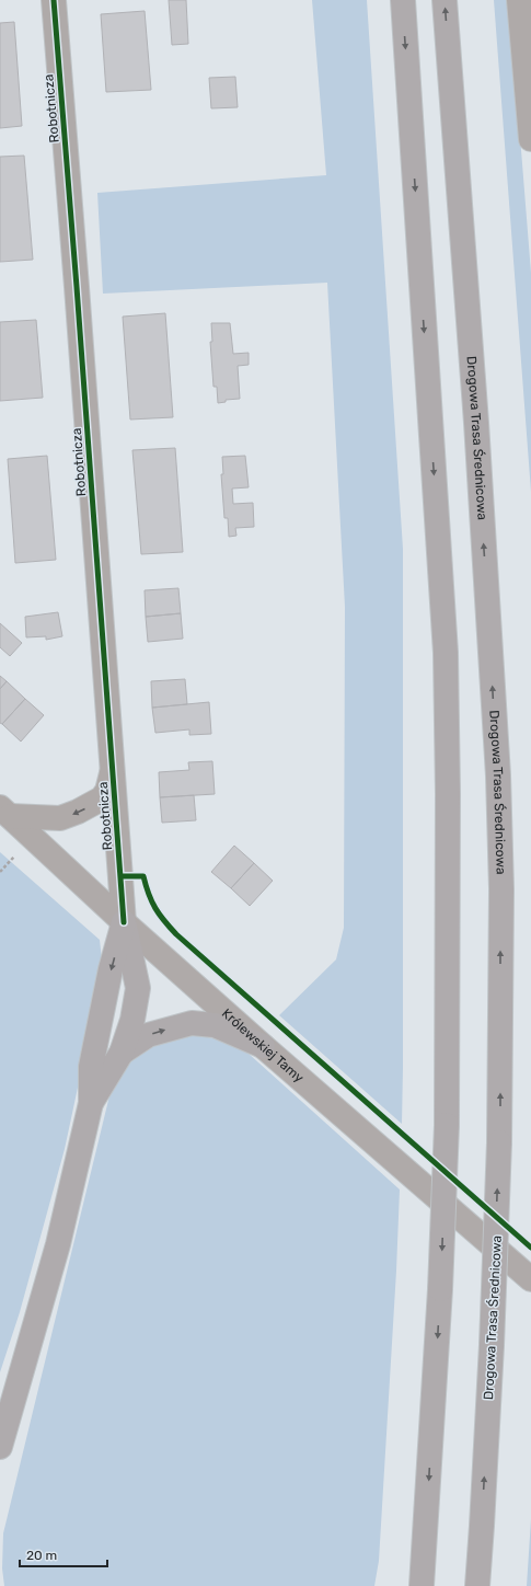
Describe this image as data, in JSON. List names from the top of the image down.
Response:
{
  "streets": {
    "main road": ["Drogowa Trasa Średnicowa"],
    "street": ["Robotnicza", "Królewskiej Tamy"]
  },
  "crossings": [
    ["Robotnicza", "Królewskiej Tamy"]
  ],
  "scale_bar": "20 m"
}
